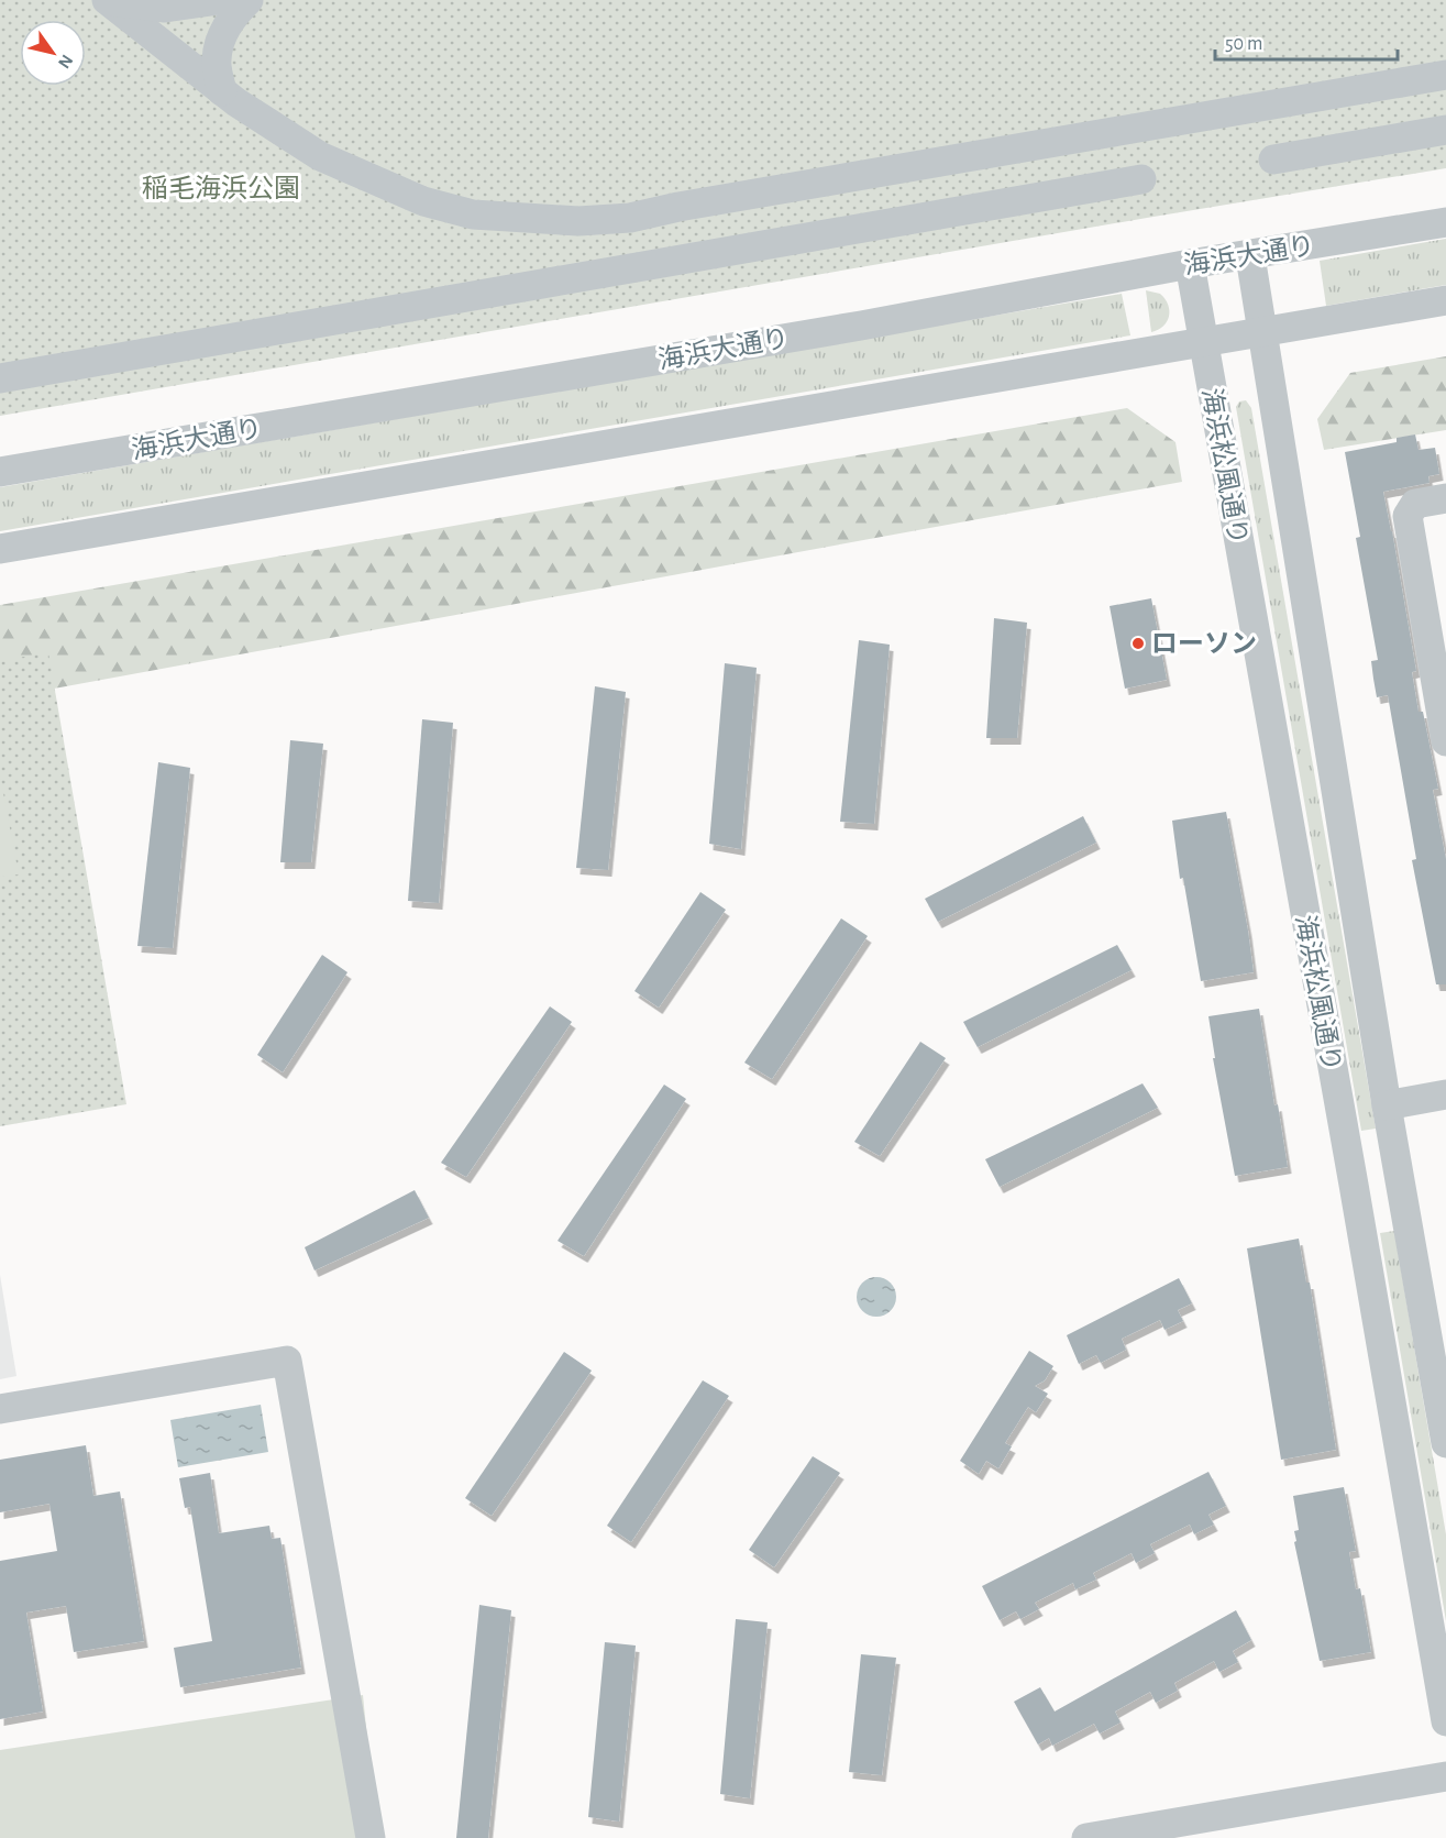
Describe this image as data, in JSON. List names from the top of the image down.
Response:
{
  "streets": {
    "street": ["海浜大通り", "海浜松風通り"]
  },
  "crossings": [
    ["海浜大通り", "海浜松風通り"]
  ],
  "parks": ["稲毛海浜公園"],
  "places": ["ローソン"],
  "scale_bar": "50 m",
  "north": "bottom right"
}
